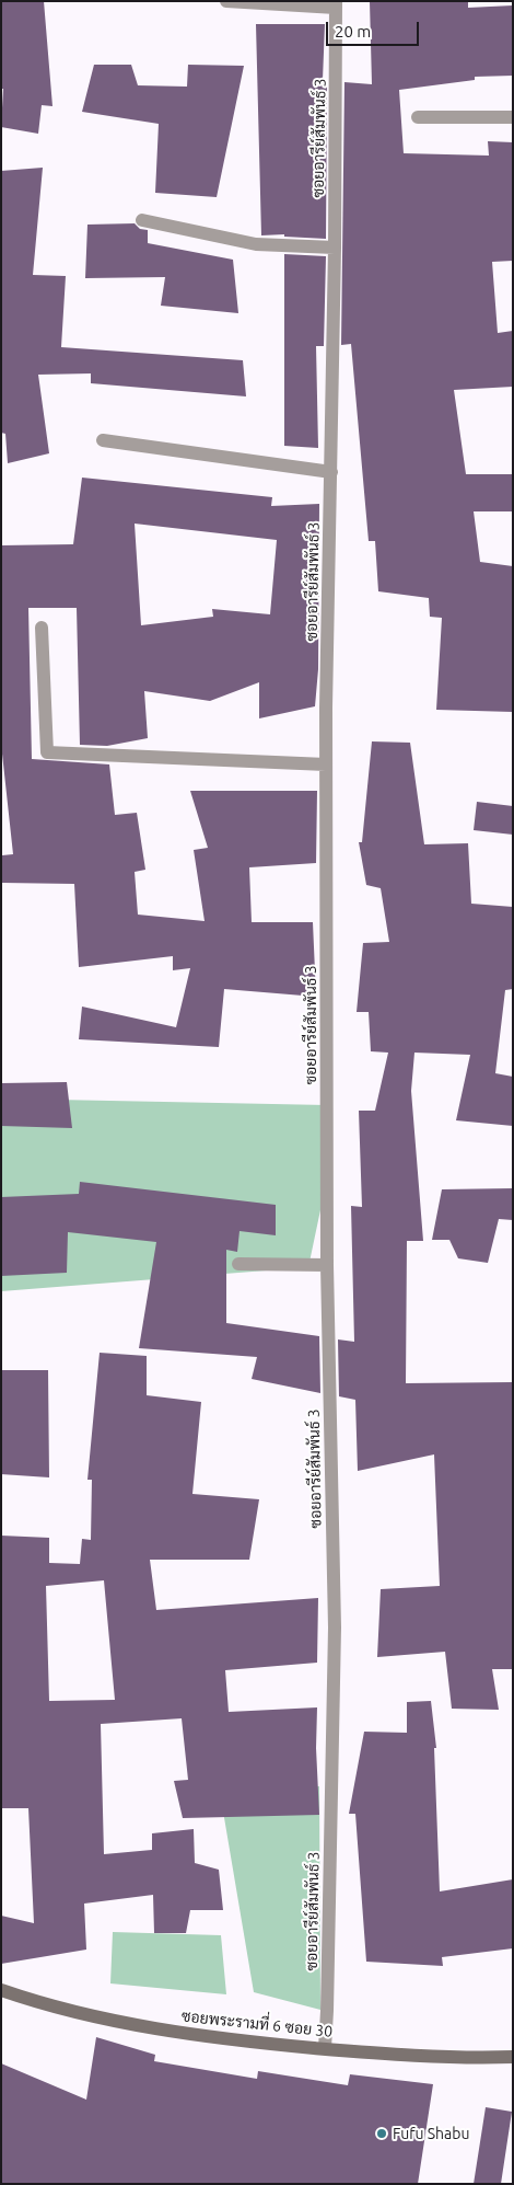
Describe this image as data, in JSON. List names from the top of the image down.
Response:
{
  "streets": {
    "street": ["ซอยอารีย์สัมพันธ์ 3", "ซอยพระรามที่ 6 ซอย 30"]
  },
  "crossings": [
    ["ซอยอารีย์สัมพันธ์ 3", "ซอยพระรามที่ 6 ซอย 30"]
  ],
  "places": ["Fufu Shabu"],
  "scale_bar": "20 m"
}
